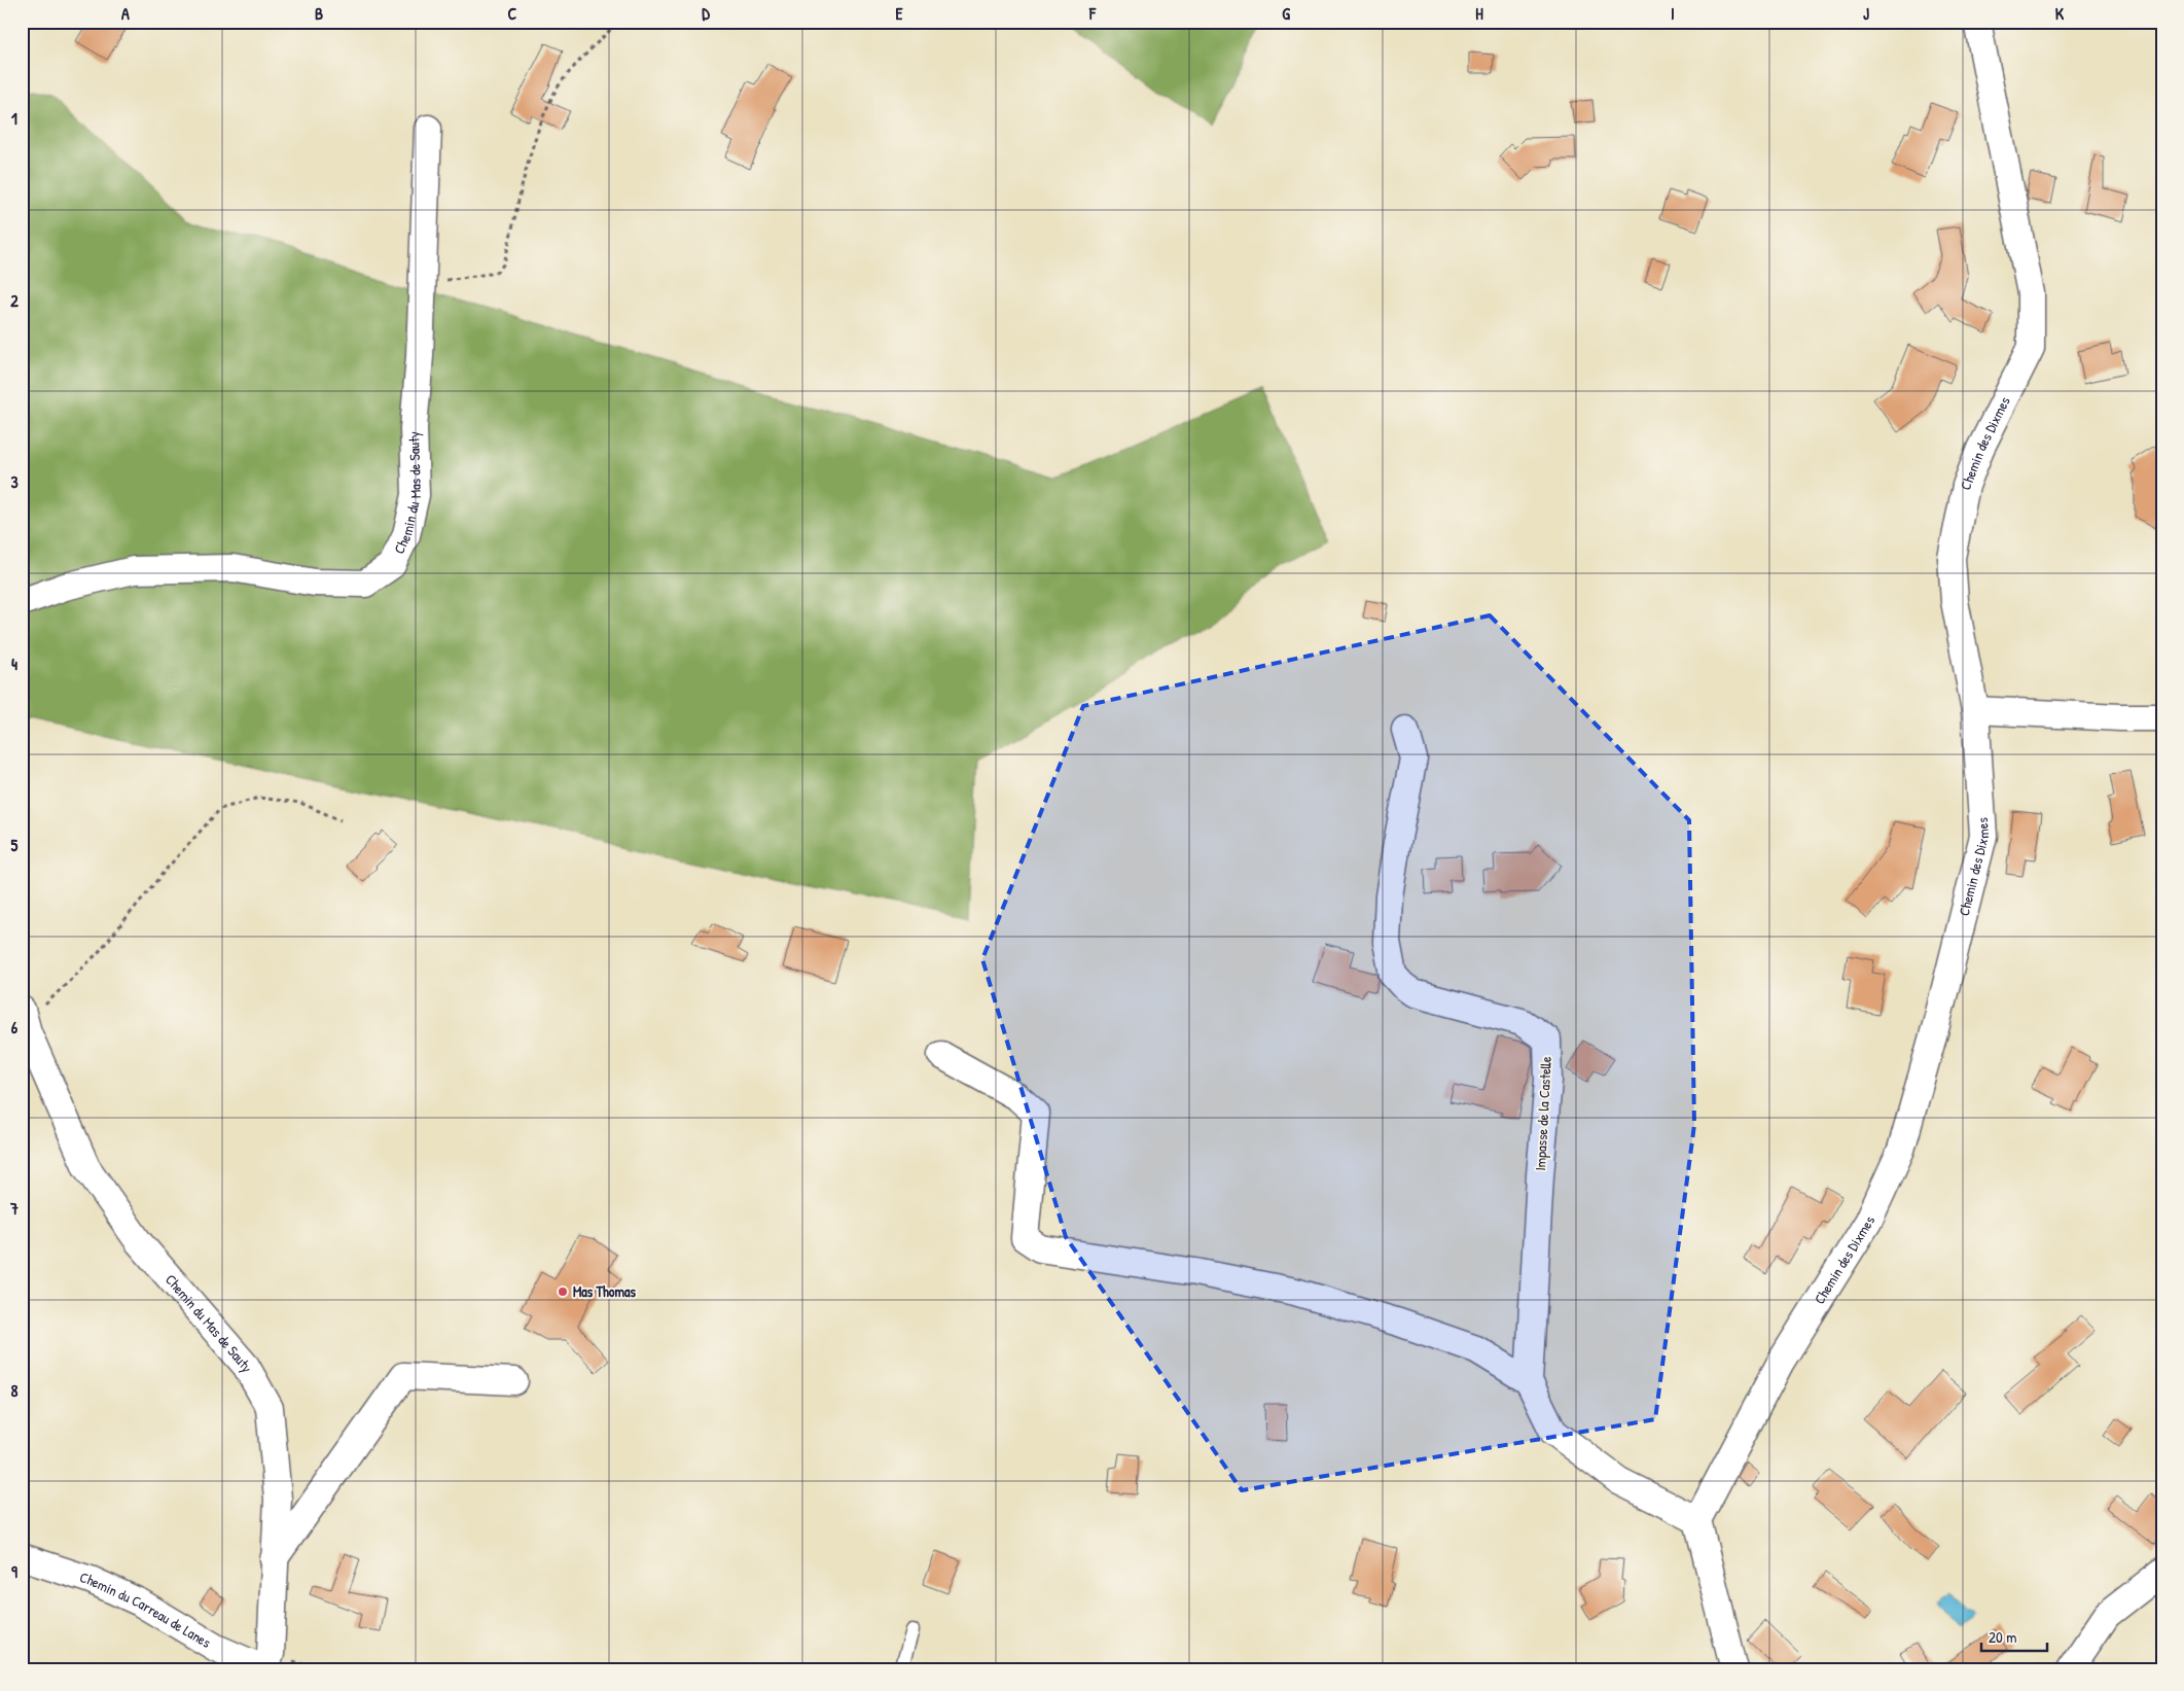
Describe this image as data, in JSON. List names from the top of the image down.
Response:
{
  "streets": {
    "street": [
      "Chemin des Dixmes",
      "Chemin du Mas de Sauty",
      "Impasse de la Castelle",
      "Chemin du Carreau de Lanes"
    ]
  },
  "crossings": [
    ["Chemin des Dixmes", "Impasse de la Castelle"],
    ["Chemin du Mas de Sauty", "Chemin du Carreau de Lanes"]
  ],
  "places": ["Mas Thomas"],
  "scale_bar": "20 m",
  "grid": {
    "columns": [
      "A",
      "B",
      "C",
      "D",
      "E",
      "F",
      "G",
      "H",
      "I",
      "J",
      "K"
    ],
    "rows": [
      "1",
      "2",
      "3",
      "4",
      "5",
      "6",
      "7",
      "8",
      "9"
    ]
  }
}
